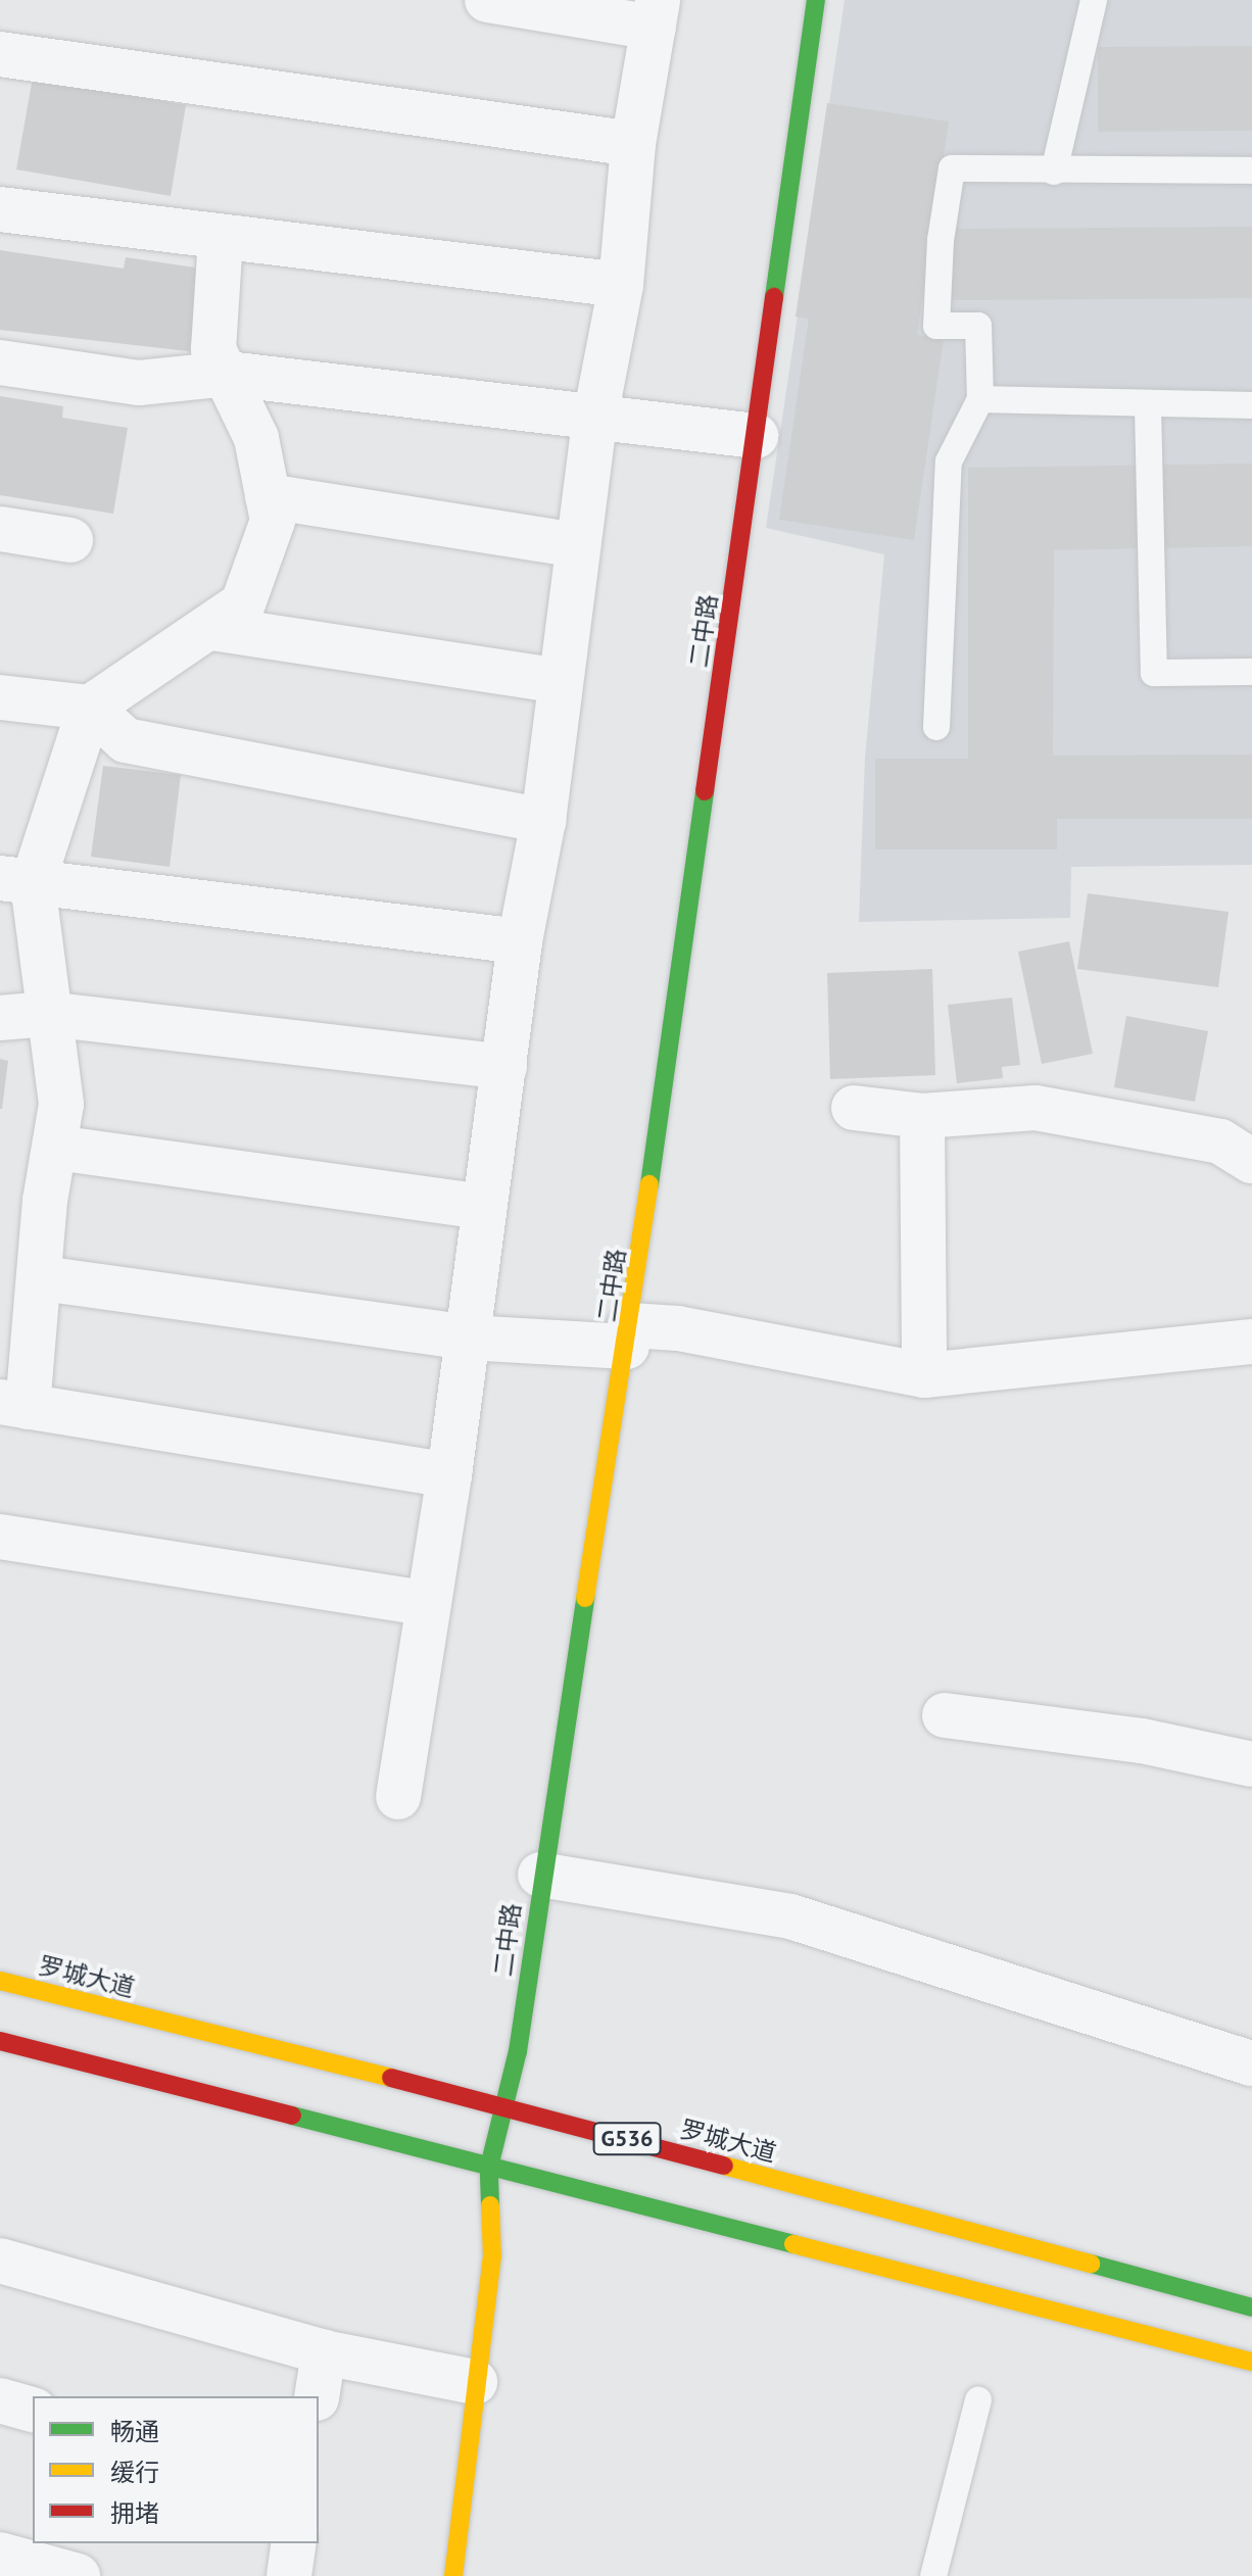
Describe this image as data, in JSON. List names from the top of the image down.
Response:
{
  "streets": {
    "main road": ["二中路", "罗城大道", "G536"]
  },
  "crossings": [
    ["二中路", "罗城大道"],
    ["二中路", "G536"]
  ],
  "legend": ["畅通", "缓行", "拥堵"]
}
